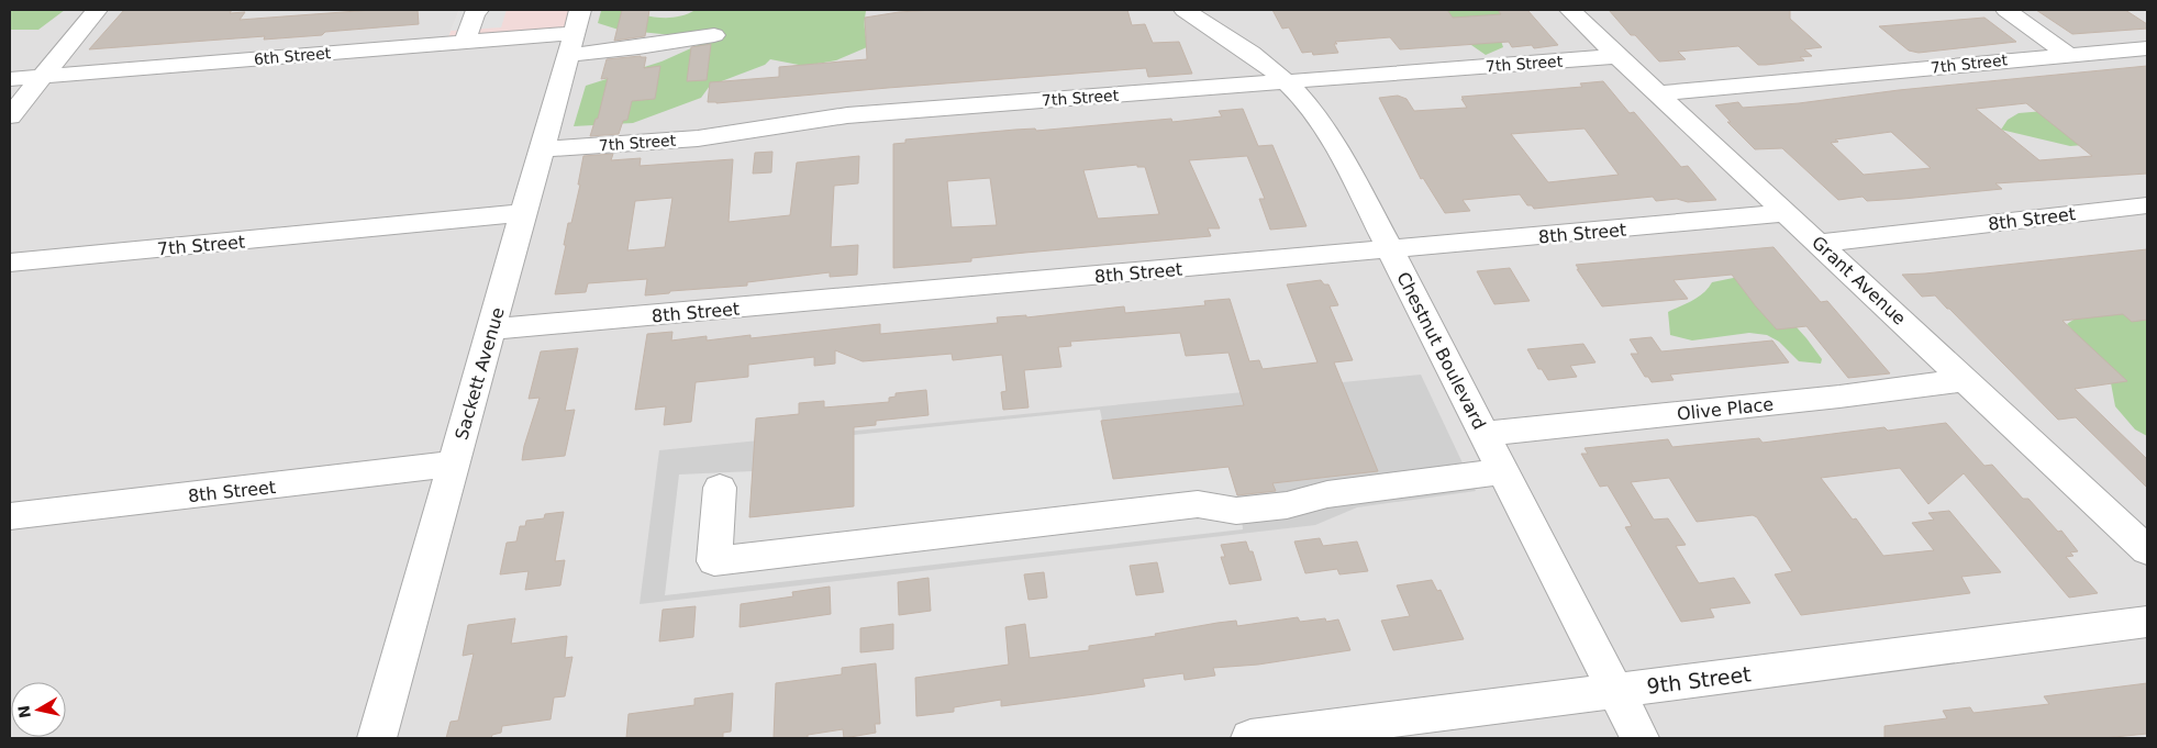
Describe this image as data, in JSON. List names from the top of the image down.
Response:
{
  "streets": {
    "street": [
      "6th Street",
      "7th Street",
      "8th Street",
      "Grant Avenue",
      "Chestnut Boulevard",
      "Sackett Avenue",
      "Olive Place",
      "9th Street"
    ]
  },
  "crossings": [
    ["6th Street", "Sackett Avenue"],
    ["7th Street", "Grant Avenue"],
    ["7th Street", "Chestnut Boulevard"],
    ["7th Street", "Sackett Avenue"],
    ["8th Street", "Grant Avenue"],
    ["8th Street", "Chestnut Boulevard"],
    ["8th Street", "Sackett Avenue"],
    ["Grant Avenue", "Olive Place"],
    ["Chestnut Boulevard", "Olive Place"],
    ["Chestnut Boulevard", "9th Street"]
  ],
  "north": "left"
}
